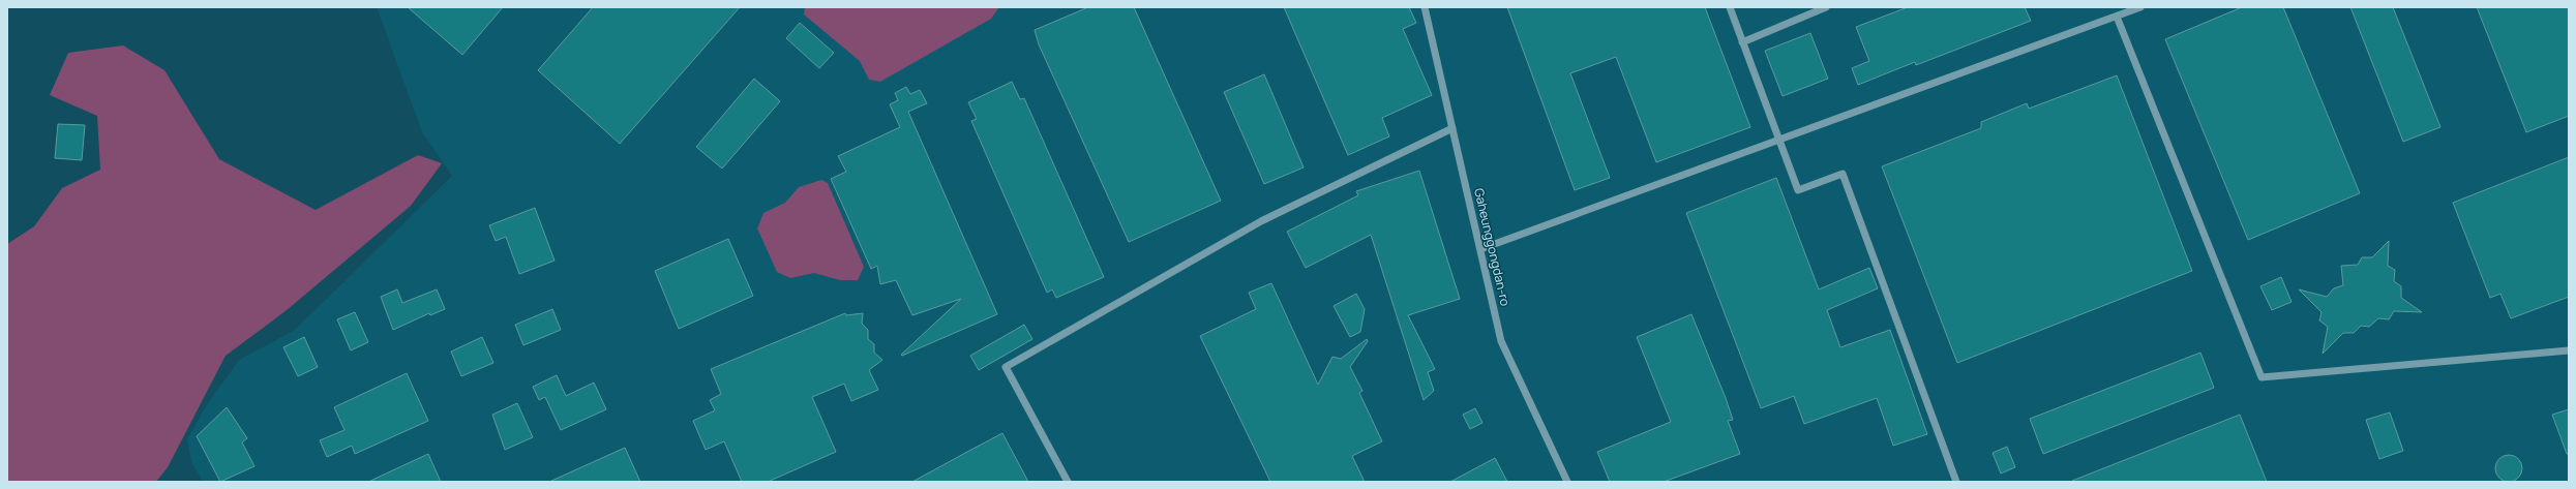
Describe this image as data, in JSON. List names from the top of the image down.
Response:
{
  "streets": {
    "street": ["Gaheunggongdan-ro"]
  }
}
